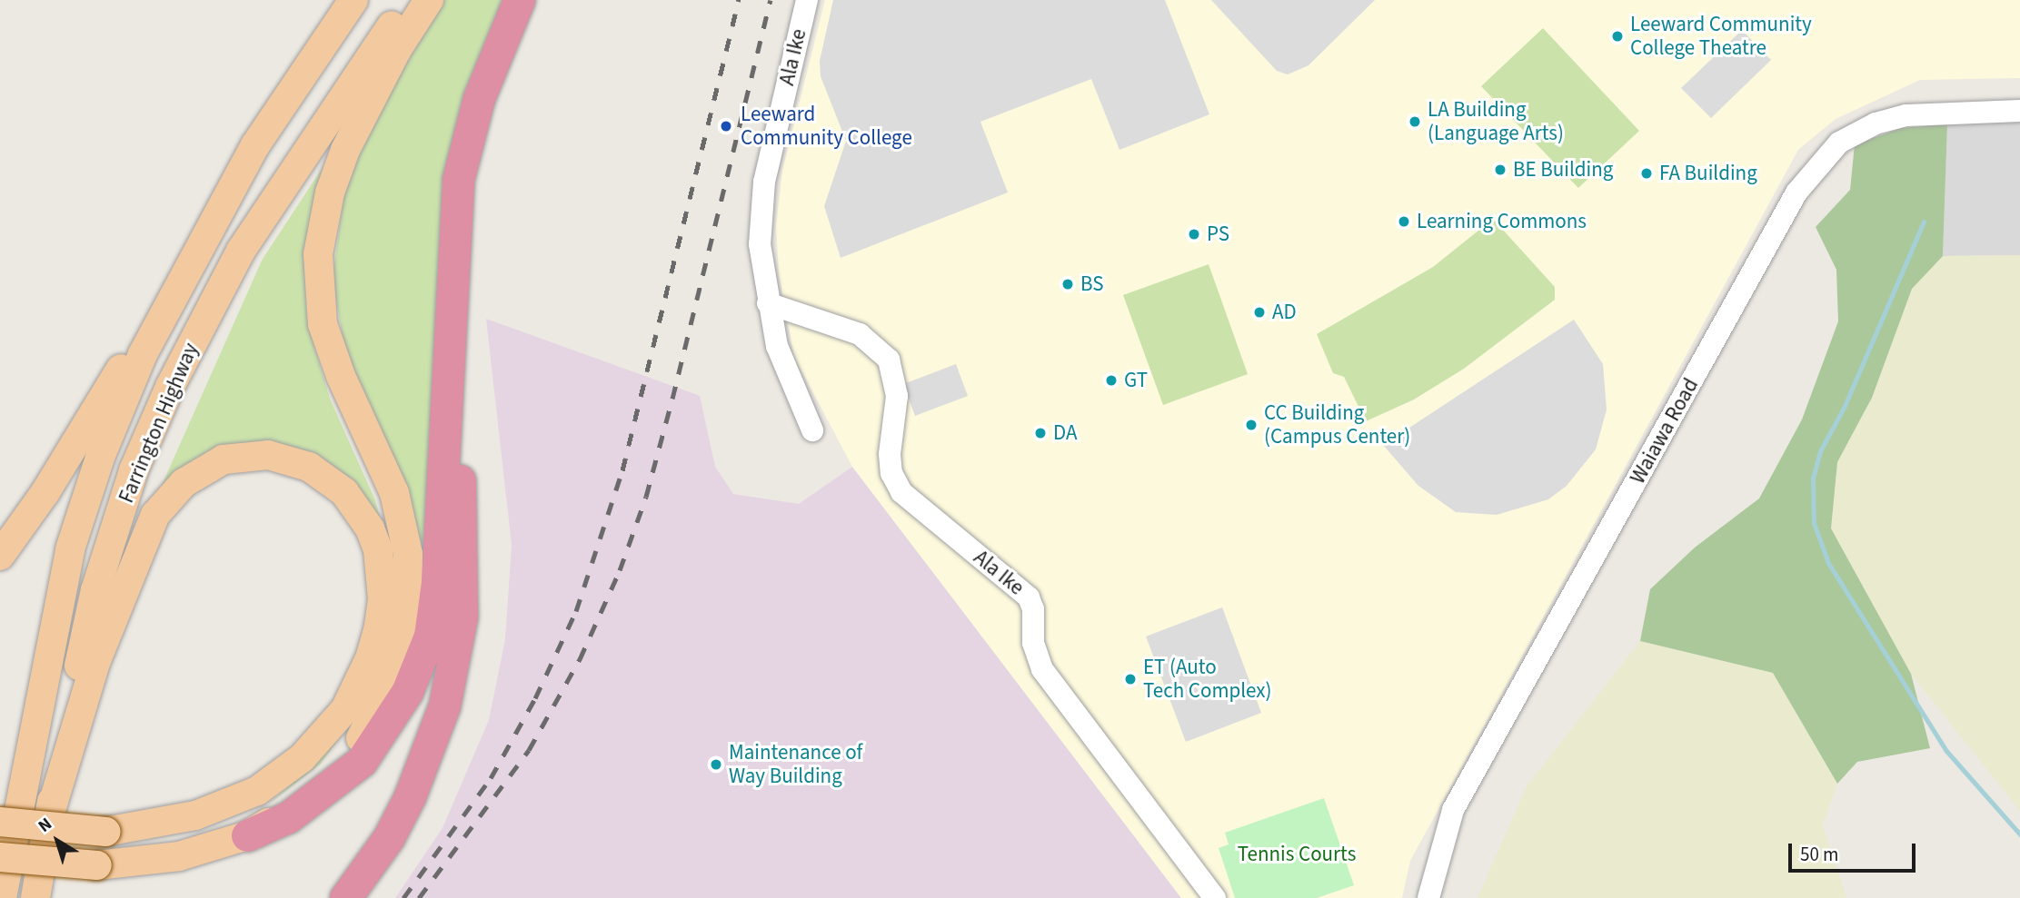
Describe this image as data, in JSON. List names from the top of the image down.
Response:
{
  "streets": {
    "main road": ["Farrington Highway"],
    "street": ["Ala Ike", "Waiawa Road"]
  },
  "parks": ["Tennis Courts"],
  "places": [
    "Leeward Community College Theatre",
    "LA Building (Language Arts)",
    "Leeward Community College",
    "BE Building",
    "FA Building",
    "Learning Commons",
    "PS",
    "BS",
    "AD",
    "GT",
    "CC Building (Campus Center)",
    "DA",
    "ET (Auto Tech Complex)",
    "Maintenance of Way Building"
  ],
  "scale_bar": "50 m",
  "north": "top left"
}
